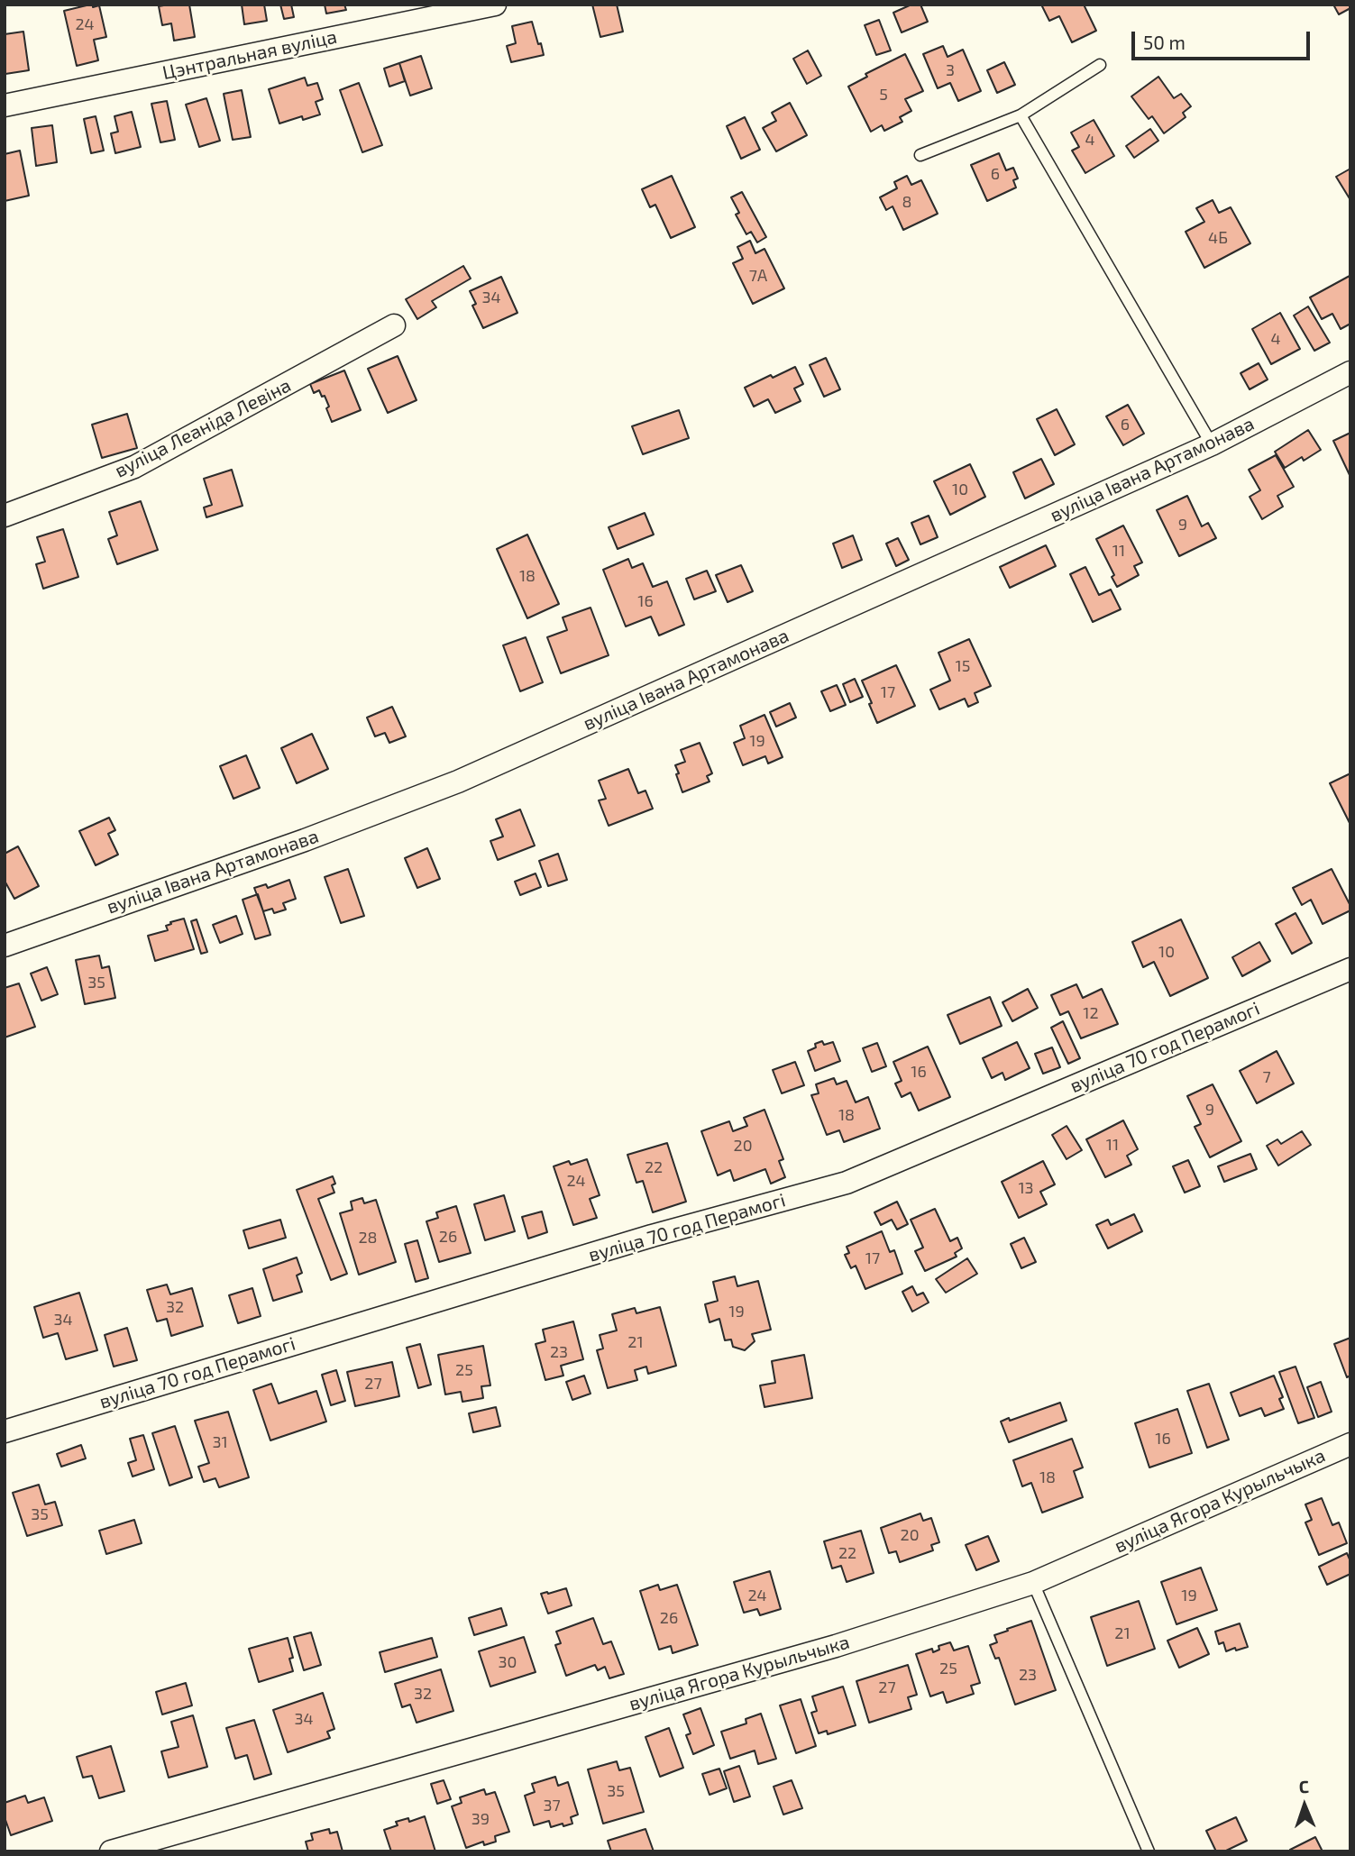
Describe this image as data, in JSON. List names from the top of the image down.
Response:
{
  "streets": {
    "street": [
      "Цэнтральная вуліца",
      "вуліца Леаніда Левіна",
      "вуліца Івана Артамонава",
      "вуліца 70 год Перамогі",
      "вуліца Ягора Курыльчыка"
    ]
  },
  "house_numbers": [
    "24",
    "3",
    "5",
    "4",
    "6",
    "8",
    "4Б",
    "7А",
    "34",
    "4",
    "6",
    "10",
    "9",
    "11",
    "18",
    "16",
    "15",
    "17",
    "19",
    "10",
    "35",
    "12",
    "16",
    "7",
    "9",
    "18",
    "11",
    "20",
    "22",
    "24",
    "13",
    "26",
    "28",
    "17",
    "32",
    "19",
    "34",
    "21",
    "23",
    "25",
    "27",
    "16",
    "31",
    "18",
    "35",
    "20",
    "22",
    "24",
    "19",
    "26",
    "21",
    "30",
    "25",
    "23",
    "27",
    "32",
    "34",
    "35",
    "37",
    "39"
  ],
  "scale_bar": "50 m",
  "north": "top"
}
